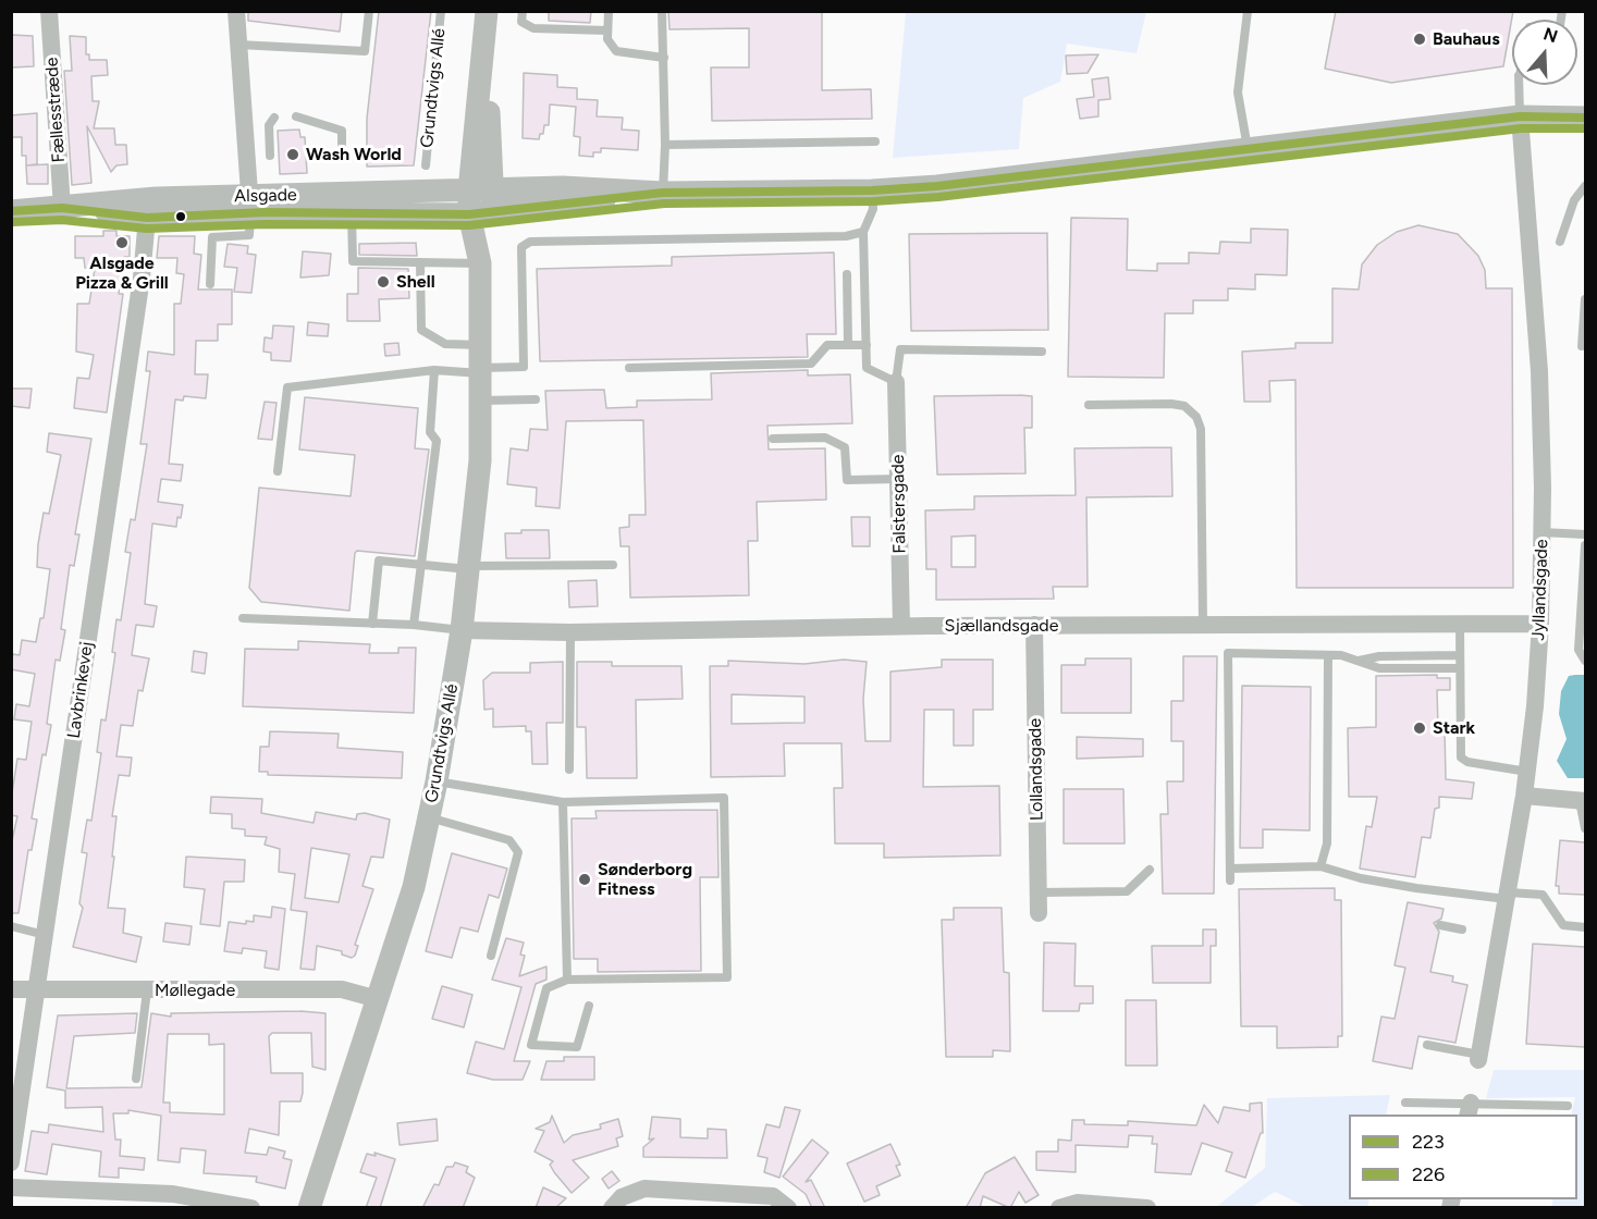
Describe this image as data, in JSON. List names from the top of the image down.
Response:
{
  "streets": {
    "street": [
      "Grundtvigs Allé",
      "Fællesstræde",
      "Alsgade",
      "Falstersgade",
      "Jyllandsgade",
      "Sjællandsgade",
      "Lavbrinkevej",
      "Lollandsgade",
      "Møllegade"
    ]
  },
  "crossings": [
    ["Grundtvigs Allé", "Alsgade"],
    ["Grundtvigs Allé", "Sjællandsgade"],
    ["Grundtvigs Allé", "Møllegade"],
    ["Fællesstræde", "Alsgade"],
    ["Alsgade", "Lavbrinkevej"],
    ["Falstersgade", "Sjællandsgade"],
    ["Jyllandsgade", "Sjællandsgade"],
    ["Sjællandsgade", "Lollandsgade"],
    ["Lavbrinkevej", "Møllegade"]
  ],
  "places": [
    "Bauhaus",
    "Wash World",
    "Alsgade Pizza & Grill",
    "Shell",
    "Stark",
    "Sønderborg Fitness"
  ],
  "lines": ["transit line 223", "transit line 226"],
  "legend": ["223", "226"],
  "north": "top"
}
